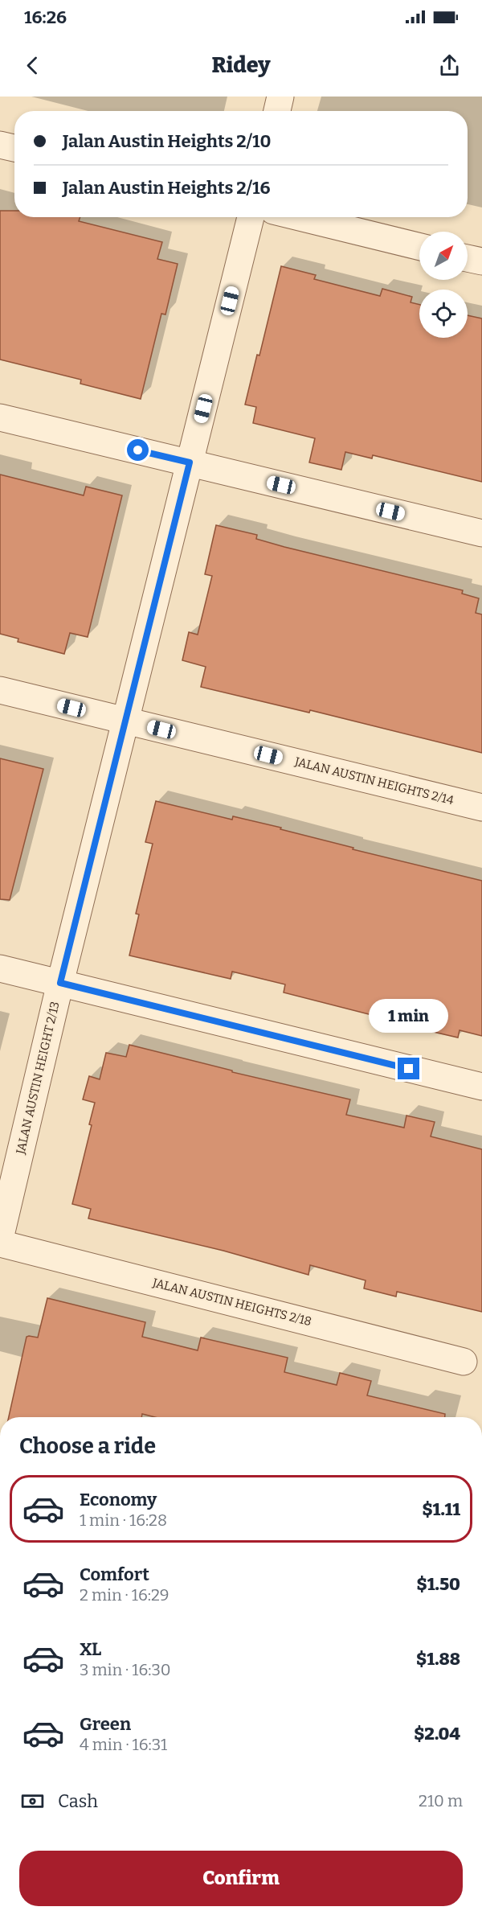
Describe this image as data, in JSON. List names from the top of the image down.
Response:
{
  "streets": {
    "street": ["JALAN AUSTIN HEIGHTS 2/14", "JALAN AUSTIN HEIGHT 2/13", "JALAN AUSTIN HEIGHTS 2/18"]
  },
  "crossings": [
    ["JALAN AUSTIN HEIGHTS 2/14", "JALAN AUSTIN HEIGHT 2/13"]
  ],
  "north": "top right",
  "page": {
    "status": "16:26",
    "header": "Ridey",
    "banner": ["Jalan Austin Heights 2/10", "Jalan Austin Heights 2/16"],
    "bubble": "1 min",
    "heading": "Choose a ride",
    "list": [
      {
        "name": "Economy",
        "note": "1 min · 16:28",
        "value": "$1.11"
      },
      {
        "name": "Comfort",
        "note": "2 min · 16:29",
        "value": "$1.50"
      },
      {
        "name": "XL",
        "note": "3 min · 16:30",
        "value": "$1.88"
      },
      {
        "name": "Green",
        "note": "4 min · 16:31",
        "value": "$2.04"
      }
    ],
    "pay": ["Cash", "210 m"],
    "buttons": "Confirm"
  }
}
